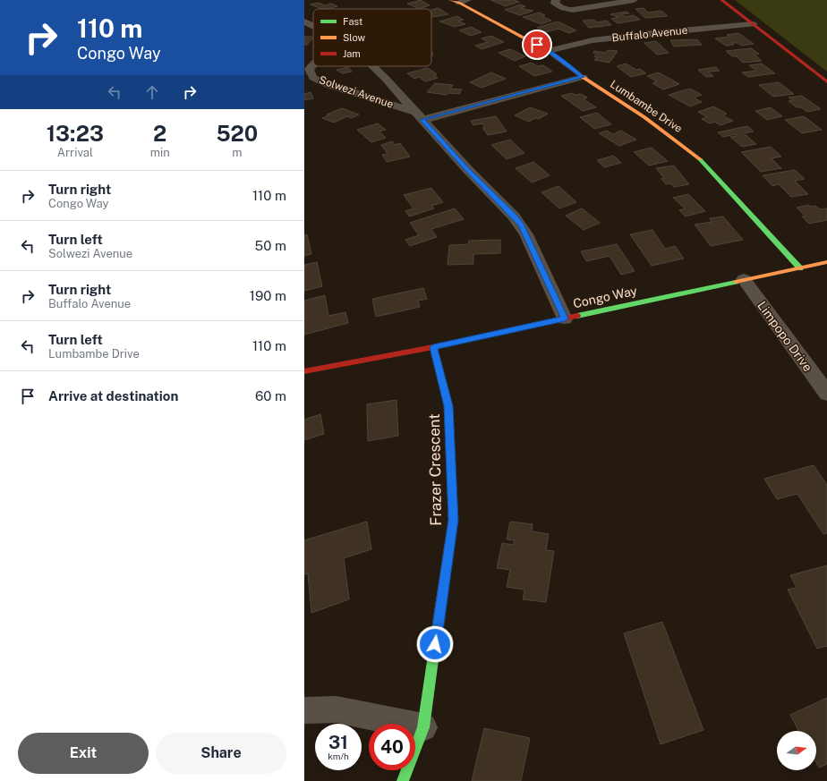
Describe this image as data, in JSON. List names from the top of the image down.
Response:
{
  "streets": {
    "street": [
      "Buffalo Avenue",
      "Solwezi Avenue",
      "Lumbambe Drive",
      "Congo Way",
      "Limpopo Drive",
      "Frazer Crescent"
    ]
  },
  "crossings": [
    ["Buffalo Avenue", "Lumbambe Drive"],
    ["Solwezi Avenue", "Congo Way"],
    ["Lumbambe Drive", "Congo Way"],
    ["Congo Way", "Limpopo Drive"],
    ["Congo Way", "Frazer Crescent"]
  ],
  "legend": ["Fast", "Slow", "Jam"],
  "north": "right",
  "page": {
    "turn": ["110 m", "Congo Way"],
    "eta": [
      "13:23",
      "Arrival",
      "2",
      "min",
      "520",
      "m"
    ],
    "list": [
      {
        "name": "Turn right",
        "note": "Congo Way",
        "value": "110 m"
      },
      {
        "name": "Turn left",
        "note": "Solwezi Avenue",
        "value": "50 m"
      },
      {
        "name": "Turn right",
        "note": "Buffalo Avenue",
        "value": "190 m"
      },
      {
        "name": "Turn left",
        "note": "Lumbambe Drive",
        "value": "110 m"
      },
      {
        "name": "Arrive at destination",
        "value": "60 m"
      }
    ],
    "speed": "31 km/h",
    "limit": "40",
    "buttons": ["Exit", "Share"]
  }
}
